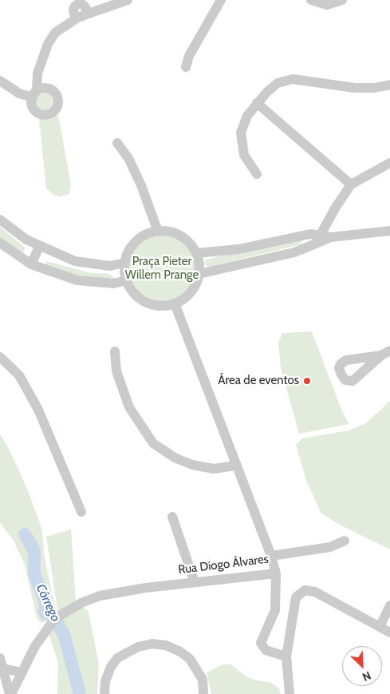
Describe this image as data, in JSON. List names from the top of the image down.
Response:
{
  "streets": {
    "street": ["Rua Diogo Álvares"]
  },
  "water": ["Córrego"],
  "parks": ["Praça Pieter Willem Prange"],
  "places": ["Área de eventos"],
  "north": "bottom right"
}
